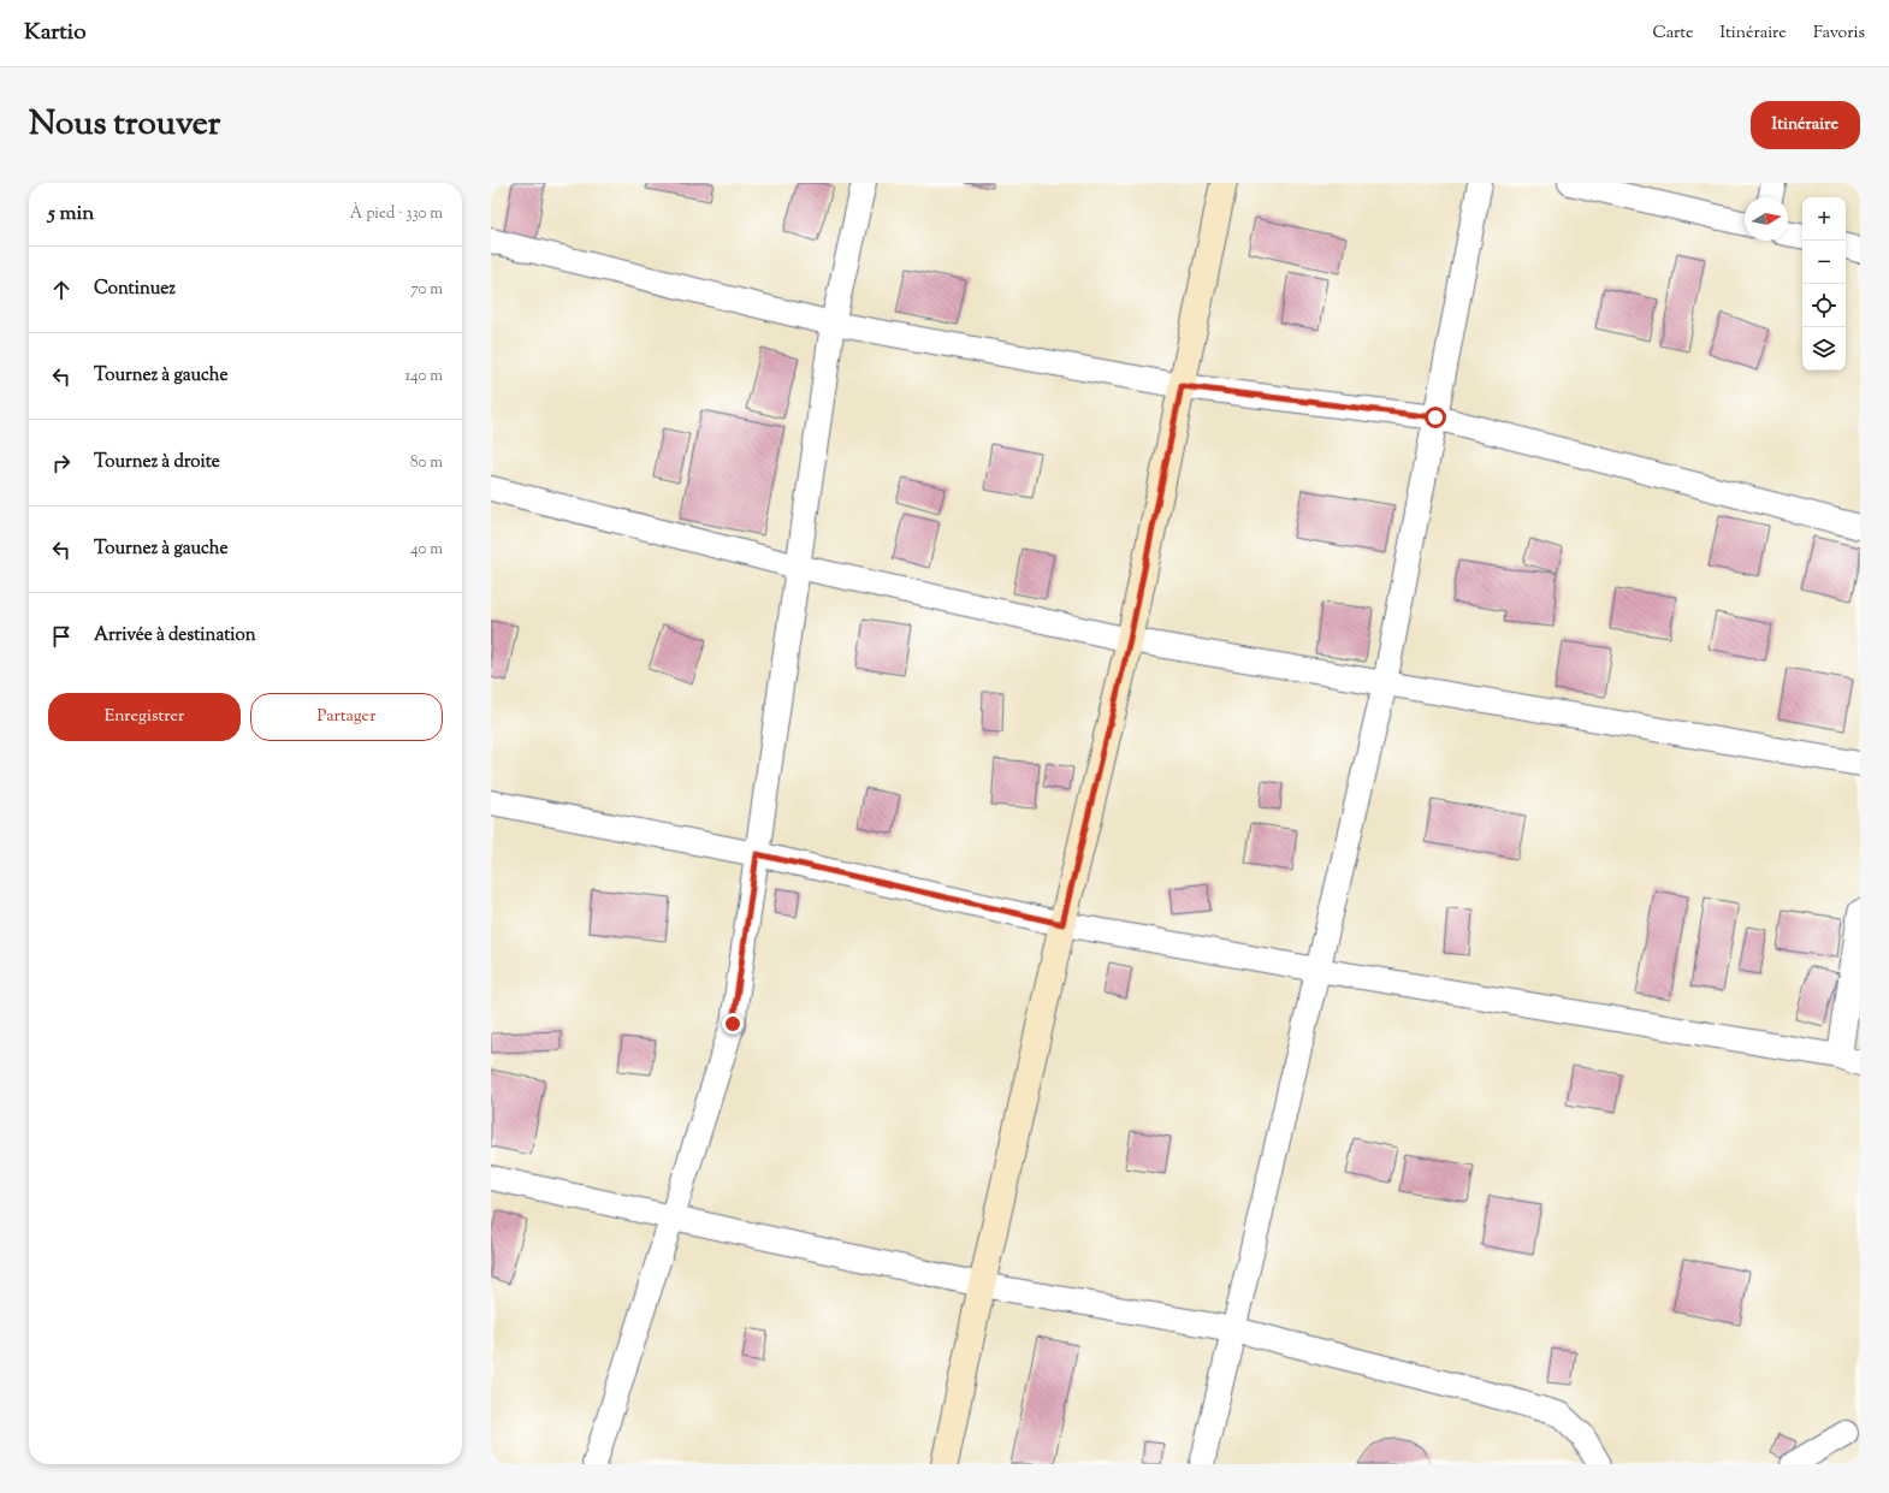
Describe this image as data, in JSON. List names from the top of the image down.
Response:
{
  "north": "right",
  "page": {
    "header": "Kartio",
    "nav": ["Carte", "Itinéraire", "Favoris"],
    "title": "Nous trouver",
    "buttons": [
      "Itinéraire",
      ["Enregistrer", "Partager"]
    ],
    "heading": ["5 min", "À pied · 330 m"],
    "map_buttons": ["+", "−"],
    "list": [
      ["Continuez", "70 m"],
      ["Tournez à gauche", "140 m"],
      ["Tournez à droite", "80 m"],
      ["Tournez à gauche", "40 m"],
      "Arrivée à destination"
    ]
  }
}
